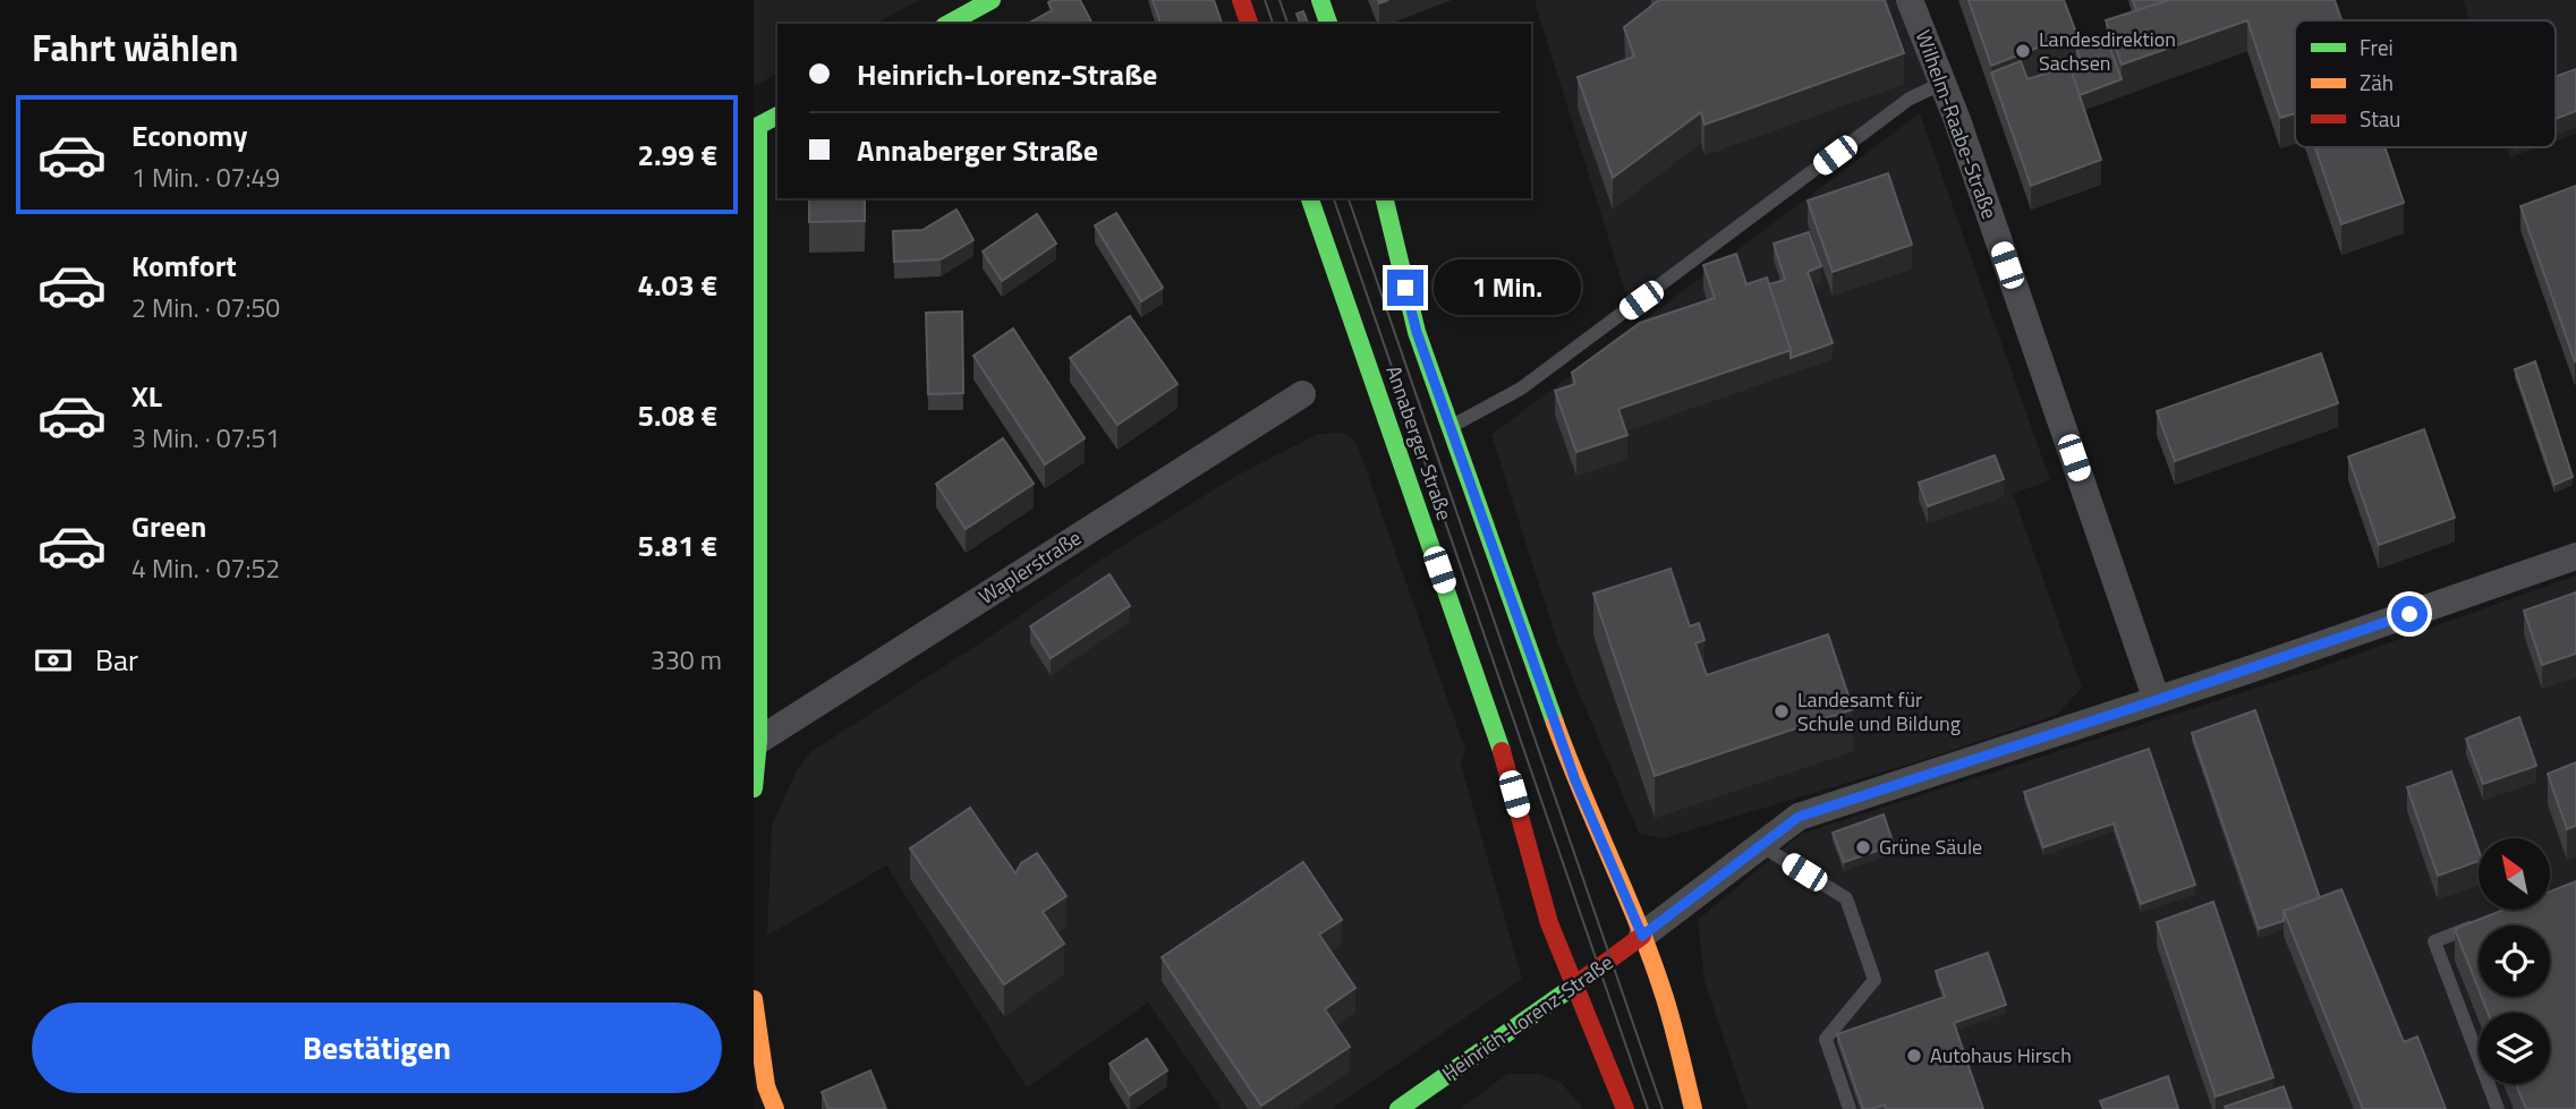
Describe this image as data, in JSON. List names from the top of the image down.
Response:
{
  "streets": {
    "main road": ["Annaberger Straße", "Heinrich-Lorenz-Straße"],
    "street": ["Wilhelm-Raabe-Straße", "Waplerstraße"]
  },
  "crossings": [
    ["Wilhelm-Raabe-Straße", "Heinrich-Lorenz-Straße"],
    ["Annaberger Straße", "Heinrich-Lorenz-Straße"]
  ],
  "places": [
    "Landesdirektion Sachsen",
    "Landesamt für Schule und Bildung",
    "Grüne Säule",
    "Autohaus Hirsch"
  ],
  "legend": ["Frei", "Zäh", "Stau"],
  "north": "top left",
  "page": {
    "heading": "Fahrt wählen",
    "banner": ["Heinrich-Lorenz-Straße", "Annaberger Straße"],
    "list": [
      {
        "name": "Economy",
        "note": "1 Min. · 07:49",
        "value": "2.99 €"
      },
      {
        "name": "Komfort",
        "note": "2 Min. · 07:50",
        "value": "4.03 €"
      },
      {
        "name": "XL",
        "note": "3 Min. · 07:51",
        "value": "5.08 €"
      },
      {
        "name": "Green",
        "note": "4 Min. · 07:52",
        "value": "5.81 €"
      }
    ],
    "bubble": "1 Min.",
    "pay": ["Bar", "330 m"],
    "buttons": "Bestätigen"
  }
}
